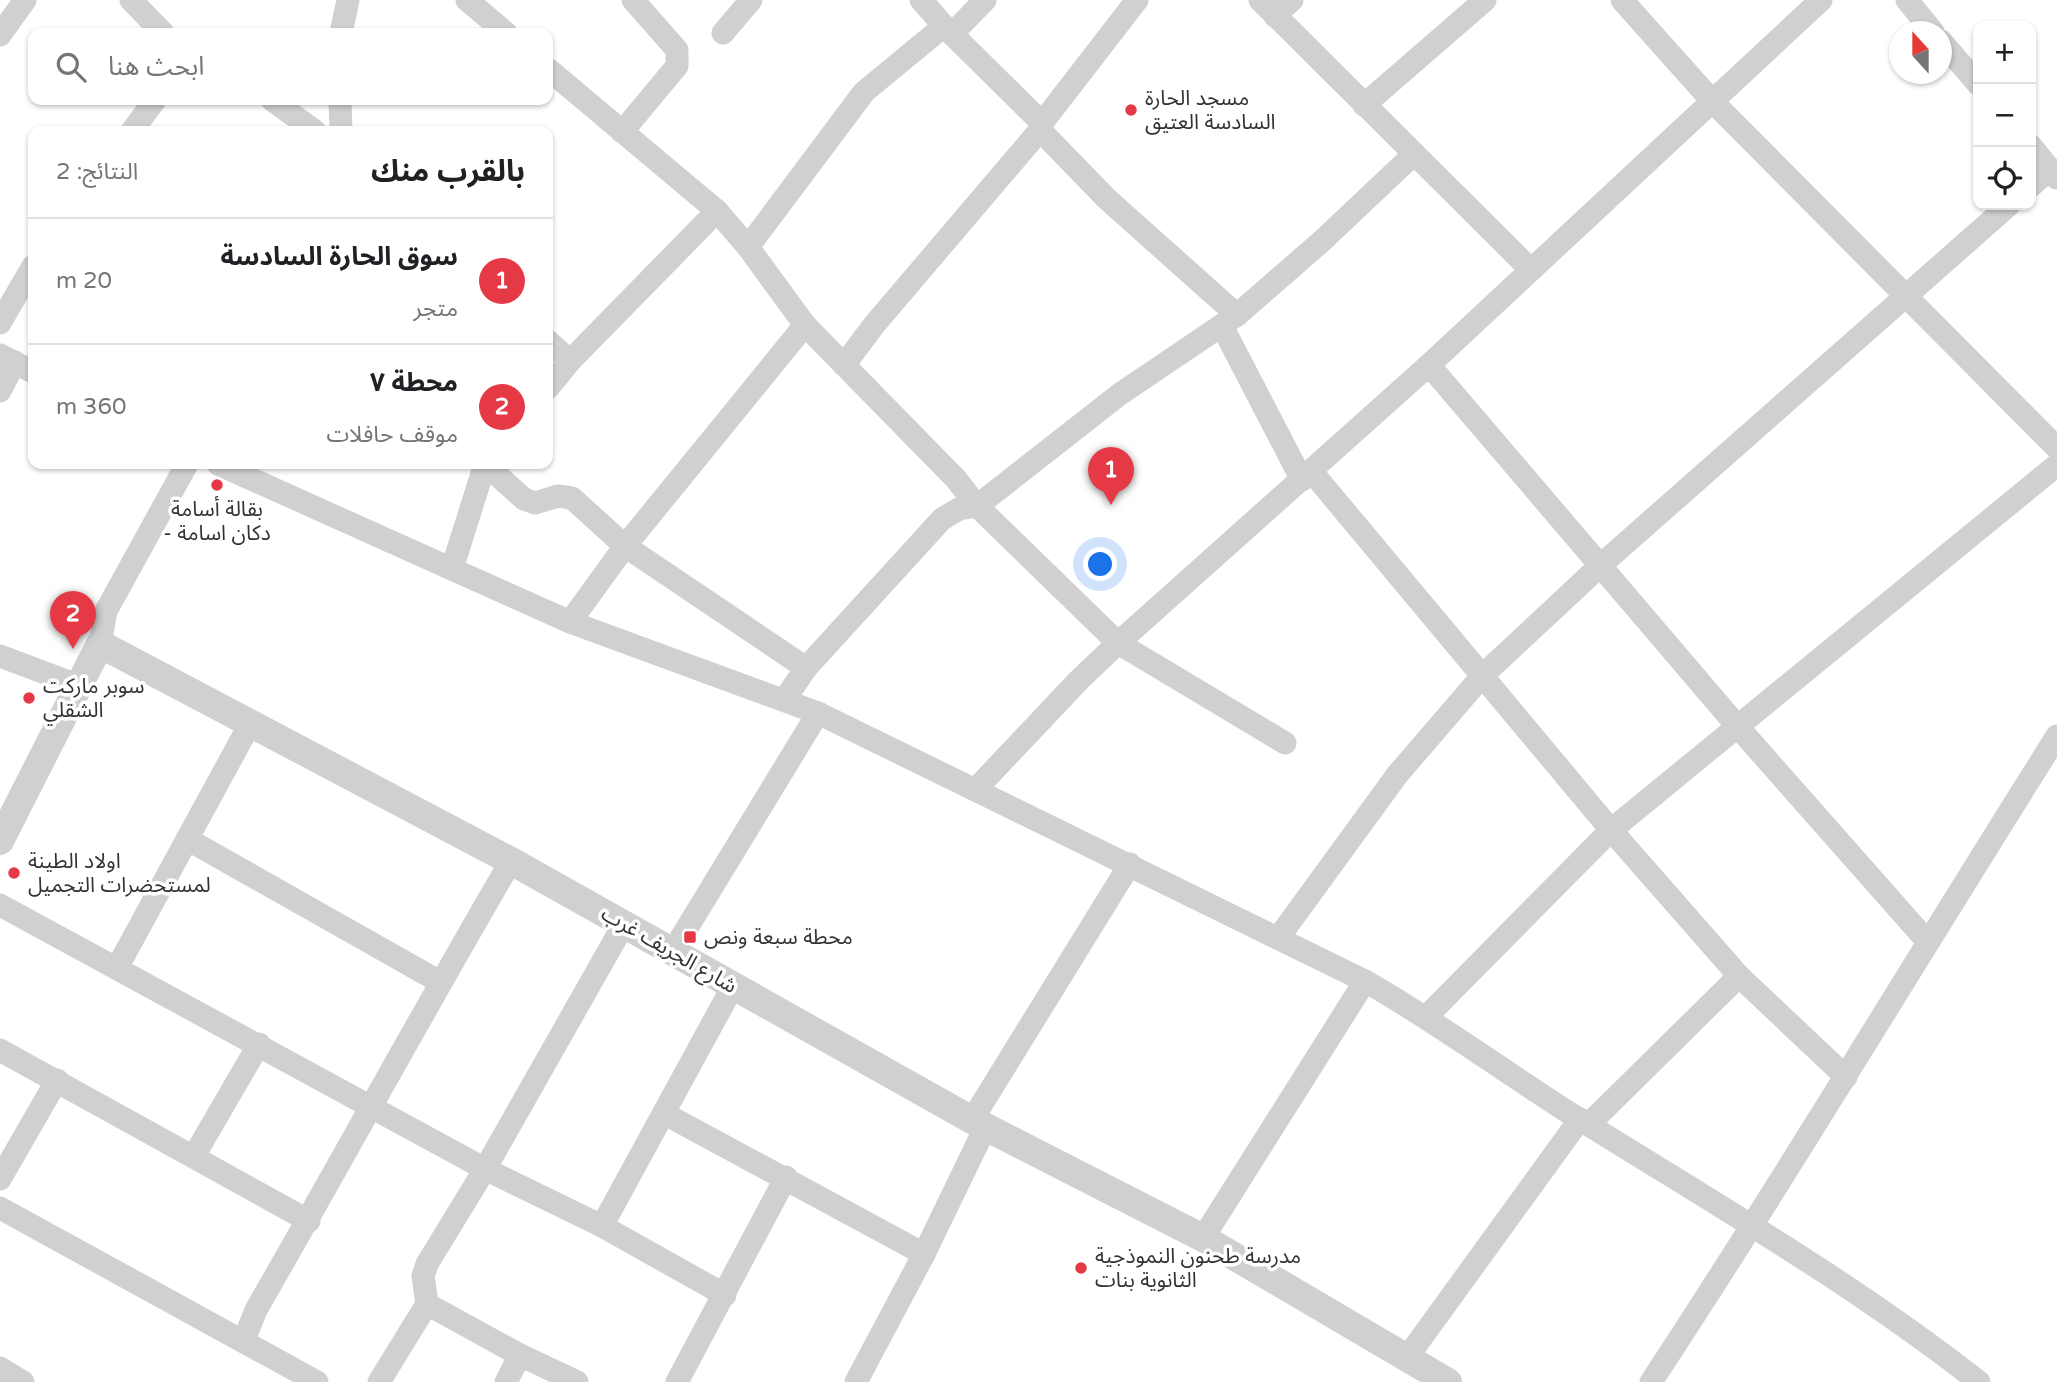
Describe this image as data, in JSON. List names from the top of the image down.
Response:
{
  "streets": {
    "street": ["شارع الجريف غرب"]
  },
  "places": {
    "other": [
      "مسجد الحارة السادسة العتيق",
      "بقالة أسامة - دكان اسامة",
      "سوبر ماركت الشقلي",
      "اولاد الطينة لمستحضرات التجميل",
      "مدرسة طحنون النموذجية الثانوية بنات"
    ],
    "transit": ["محطة سبعة ونص"]
  },
  "north": "top",
  "page": {
    "map_buttons": ["+", "−"],
    "search": "ابحث هنا",
    "heading": ["بالقرب منك", "النتائج: 2"],
    "list": [
      {
        "mark": "1",
        "name": "سوق الحارة السادسة",
        "note": "متجر",
        "value": "20 m"
      },
      {
        "mark": "2",
        "name": "محطة ٧",
        "note": "موقف حافلات",
        "value": "360 m"
      }
    ],
    "pins": ["1", "2"]
  }
}
